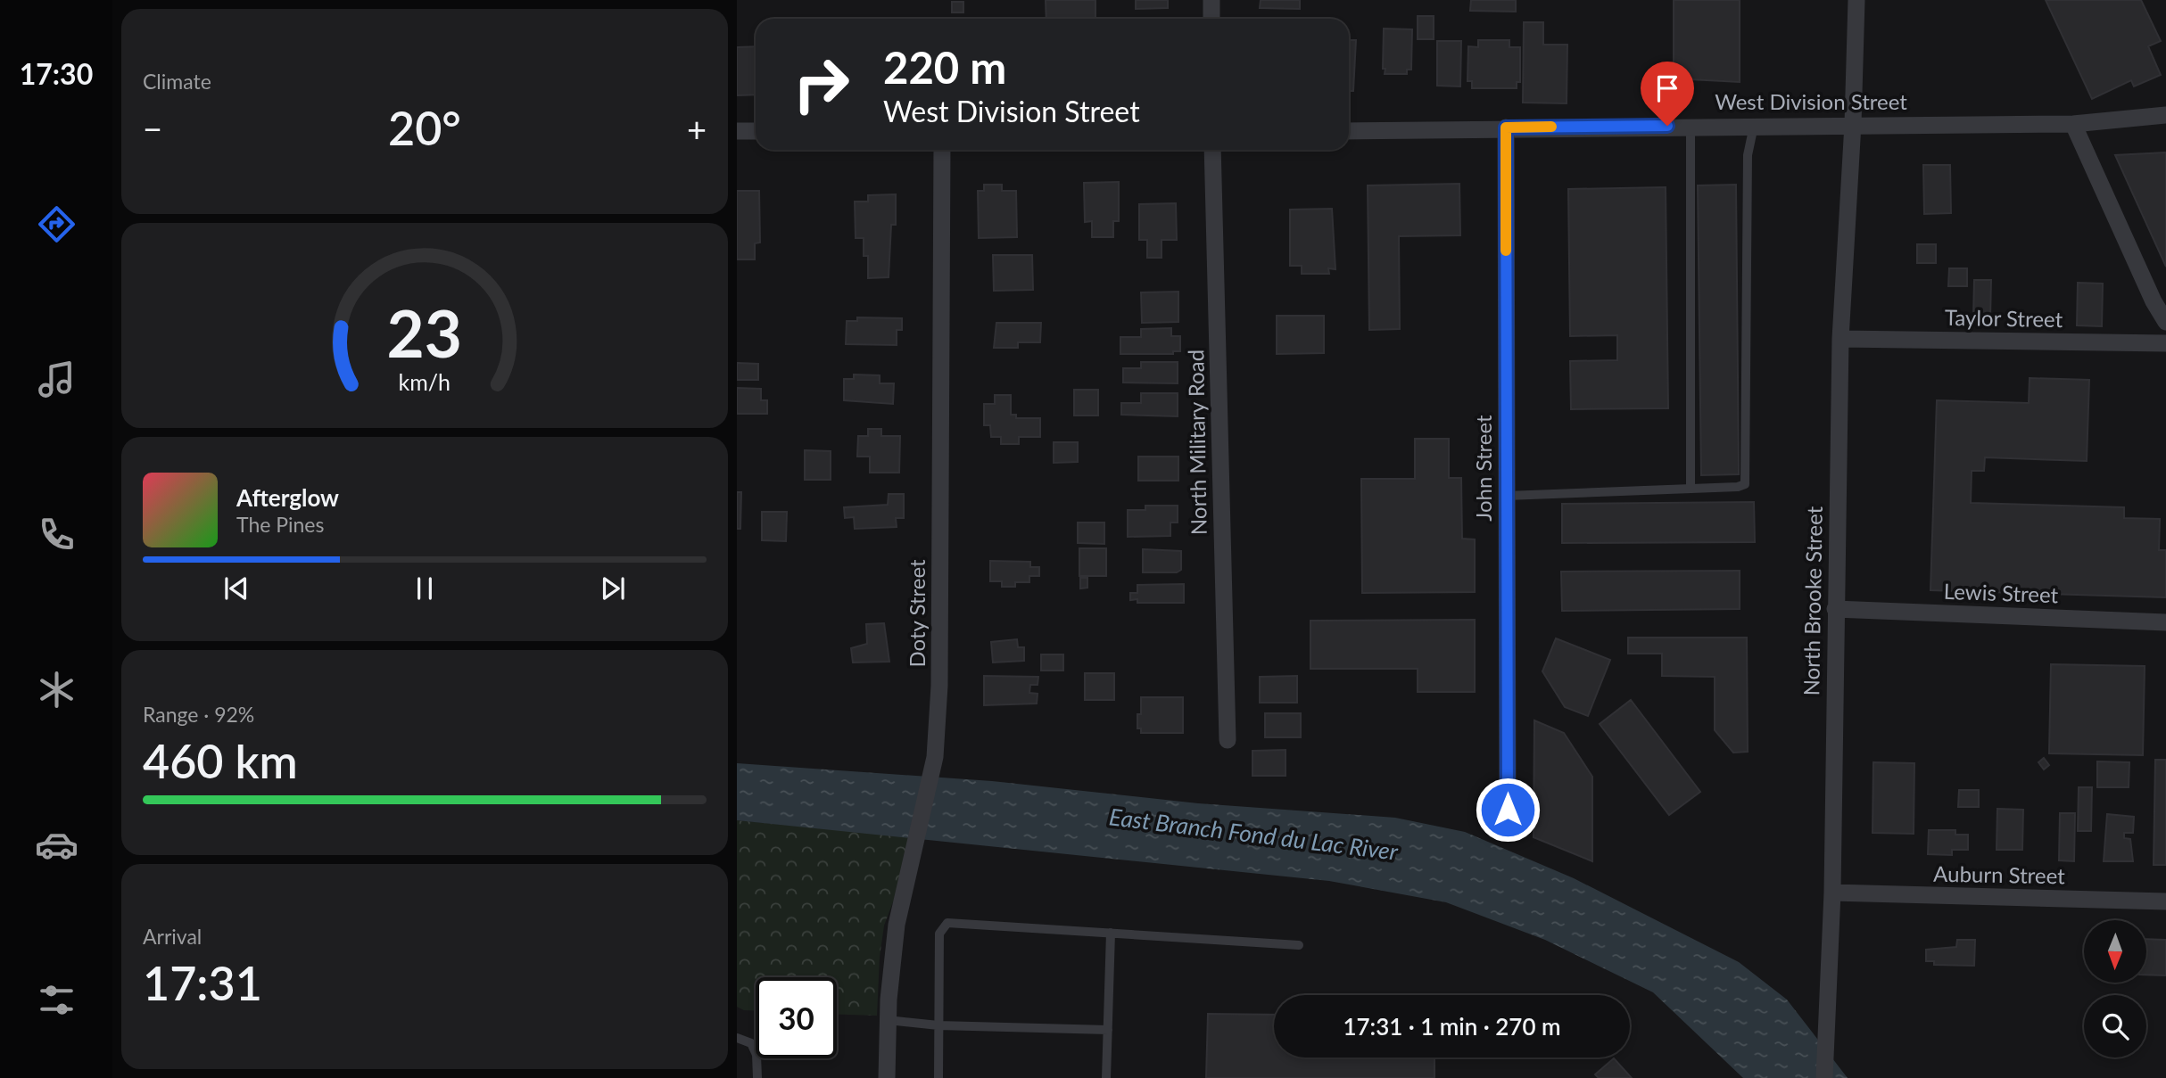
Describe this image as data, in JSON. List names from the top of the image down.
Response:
{
  "streets": {
    "street": [
      "West Division Street",
      "Taylor Street",
      "North Military Road",
      "John Street",
      "Lewis Street",
      "North Brooke Street",
      "Doty Street",
      "Auburn Street"
    ]
  },
  "crossings": [
    ["West Division Street", "John Street"],
    ["West Division Street", "North Brooke Street"],
    ["Taylor Street", "North Brooke Street"],
    ["Lewis Street", "North Brooke Street"],
    ["North Brooke Street", "Auburn Street"]
  ],
  "water": ["East Branch Fond du Lac River"],
  "north": "bottom",
  "page": {
    "tabs": "17:30",
    "tile": [
      "Climate",
      ["Range · 92%", "460 km"],
      ["Arrival", "17:31"]
    ],
    "turn": ["220 m", "West Division Street"],
    "heat": ["−", "20°", "+"],
    "song": ["Afterglow", "The Pines"],
    "limit": "30",
    "trip": "17:31 · 1 min · 270 m",
    "gauge": ["23", "km/h"]
  }
}
